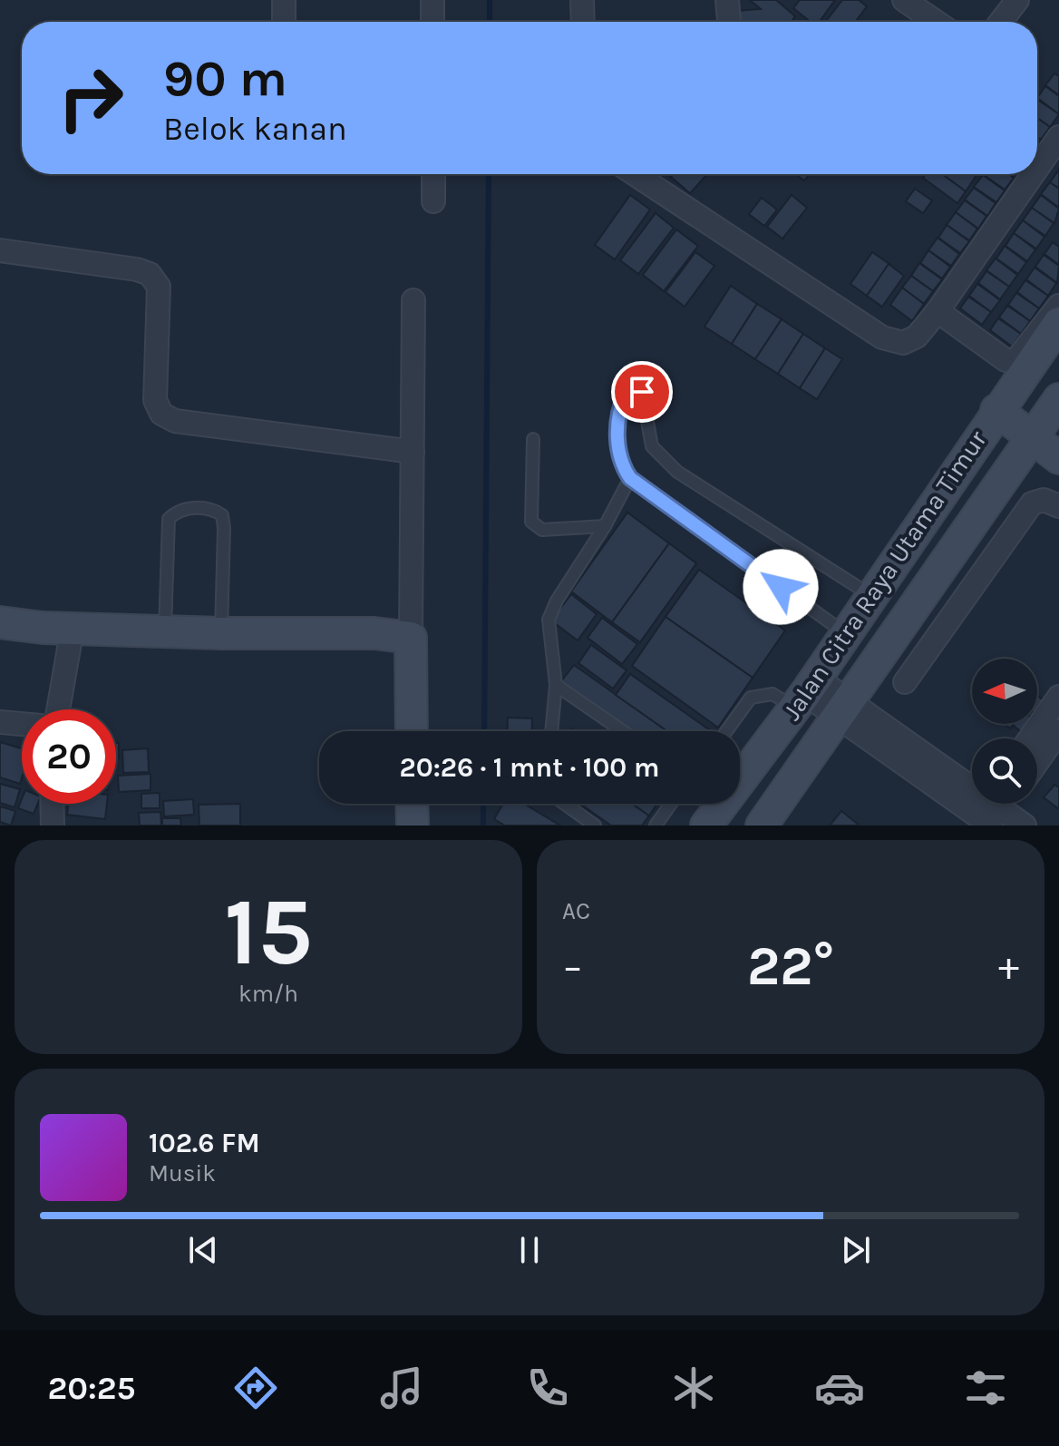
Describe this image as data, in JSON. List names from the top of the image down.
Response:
{
  "streets": {
    "main road": ["Jalan Citra Raya Utama Timur"]
  },
  "north": "left",
  "page": {
    "turn": ["90 m", "Belok kanan"],
    "limit": "20",
    "trip": "20:26 · 1 mnt · 100 m",
    "tile": [
      ["15", "km/h"],
      "AC"
    ],
    "heat": ["−", "22°", "+"],
    "song": ["102.6 FM", "Musik"],
    "tabs": "20:25"
  }
}
